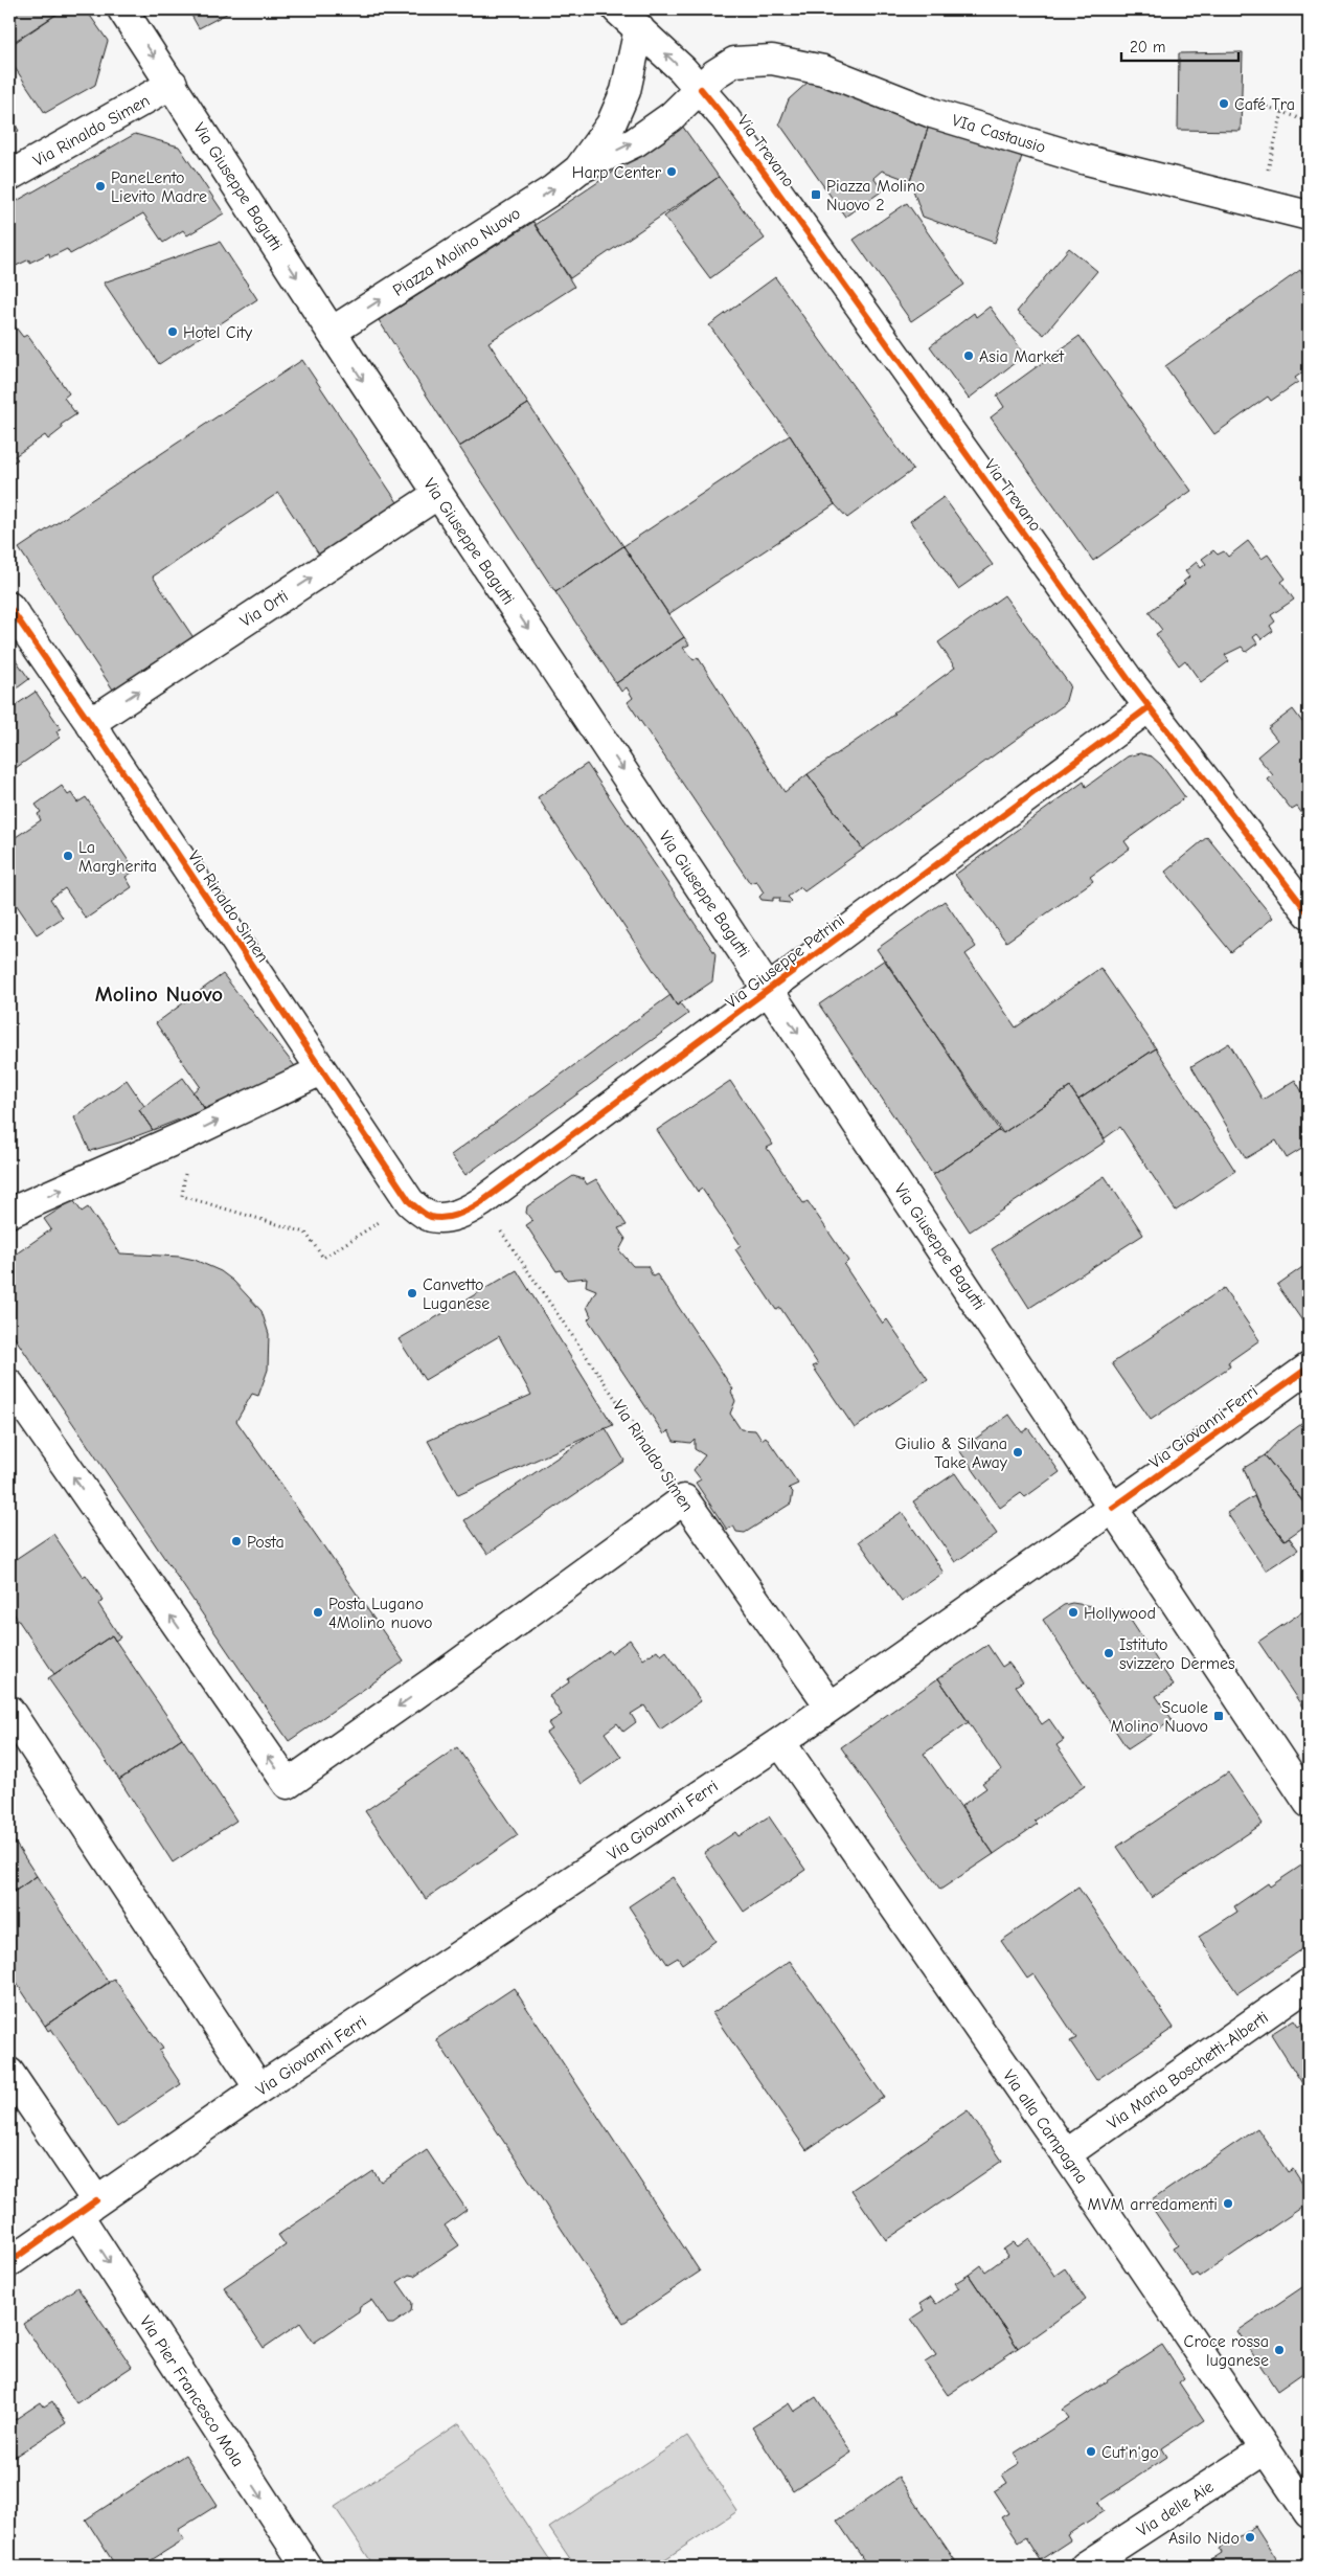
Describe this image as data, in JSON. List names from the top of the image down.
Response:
{
  "streets": {
    "street": [
      "Via Rinaldo Simen",
      "VIa Castausio",
      "Via Trevano",
      "Via Giuseppe Bagutti",
      "Piazza Molino Nuovo",
      "Via Orti",
      "Via Giuseppe Petrini",
      "Via Giovanni Ferri",
      "Via Maria Boschetti-Alberti",
      "Via alla Campagna",
      "Via Pier Francesco Mola",
      "Via delle Aie"
    ]
  },
  "crossings": [
    ["Via Rinaldo Simen", "Via Giuseppe Bagutti"],
    ["Via Rinaldo Simen", "Via Orti"],
    ["Via Rinaldo Simen", "Via Giuseppe Petrini"],
    ["Via Rinaldo Simen", "Via Giovanni Ferri"],
    ["VIa Castausio", "Via Trevano"],
    ["VIa Castausio", "Piazza Molino Nuovo"],
    ["Via Trevano", "Piazza Molino Nuovo"],
    ["Via Trevano", "Via Giuseppe Petrini"],
    ["Via Giuseppe Bagutti", "Piazza Molino Nuovo"],
    ["Via Giuseppe Bagutti", "Via Orti"],
    ["Via Giuseppe Bagutti", "Via Giuseppe Petrini"],
    ["Via Giuseppe Bagutti", "Via Giovanni Ferri"],
    ["Via Giovanni Ferri", "Via alla Campagna"],
    ["Via Giovanni Ferri", "Via Pier Francesco Mola"],
    ["Via Maria Boschetti-Alberti", "Via alla Campagna"],
    ["Via alla Campagna", "Via delle Aie"]
  ],
  "one_way": [
    "Via Giuseppe Bagutti",
    "Piazza Molino Nuovo",
    "Via Orti",
    "Via Pier Francesco Mola"
  ],
  "districts": ["Molino Nuovo"],
  "places": {
    "other": [
      "Café Tra",
      "Harp Center",
      "PaneLento Lievito Madre",
      "Hotel City",
      "Asia Market",
      "La Margherita",
      "Canvetto Luganese",
      "Giulio & Silvana Take Away",
      "Posta",
      "Posta Lugano 4Molino nuovo",
      "Hollywood",
      "Istituto svizzero Dermes",
      "MVM arredamenti",
      "Croce rossa luganese",
      "Cut'n'go",
      "Asilo Nido"
    ],
    "transit": ["Piazza Molino Nuovo 2", "Scuole Molino Nuovo"]
  },
  "scale_bar": "20 m"
}
